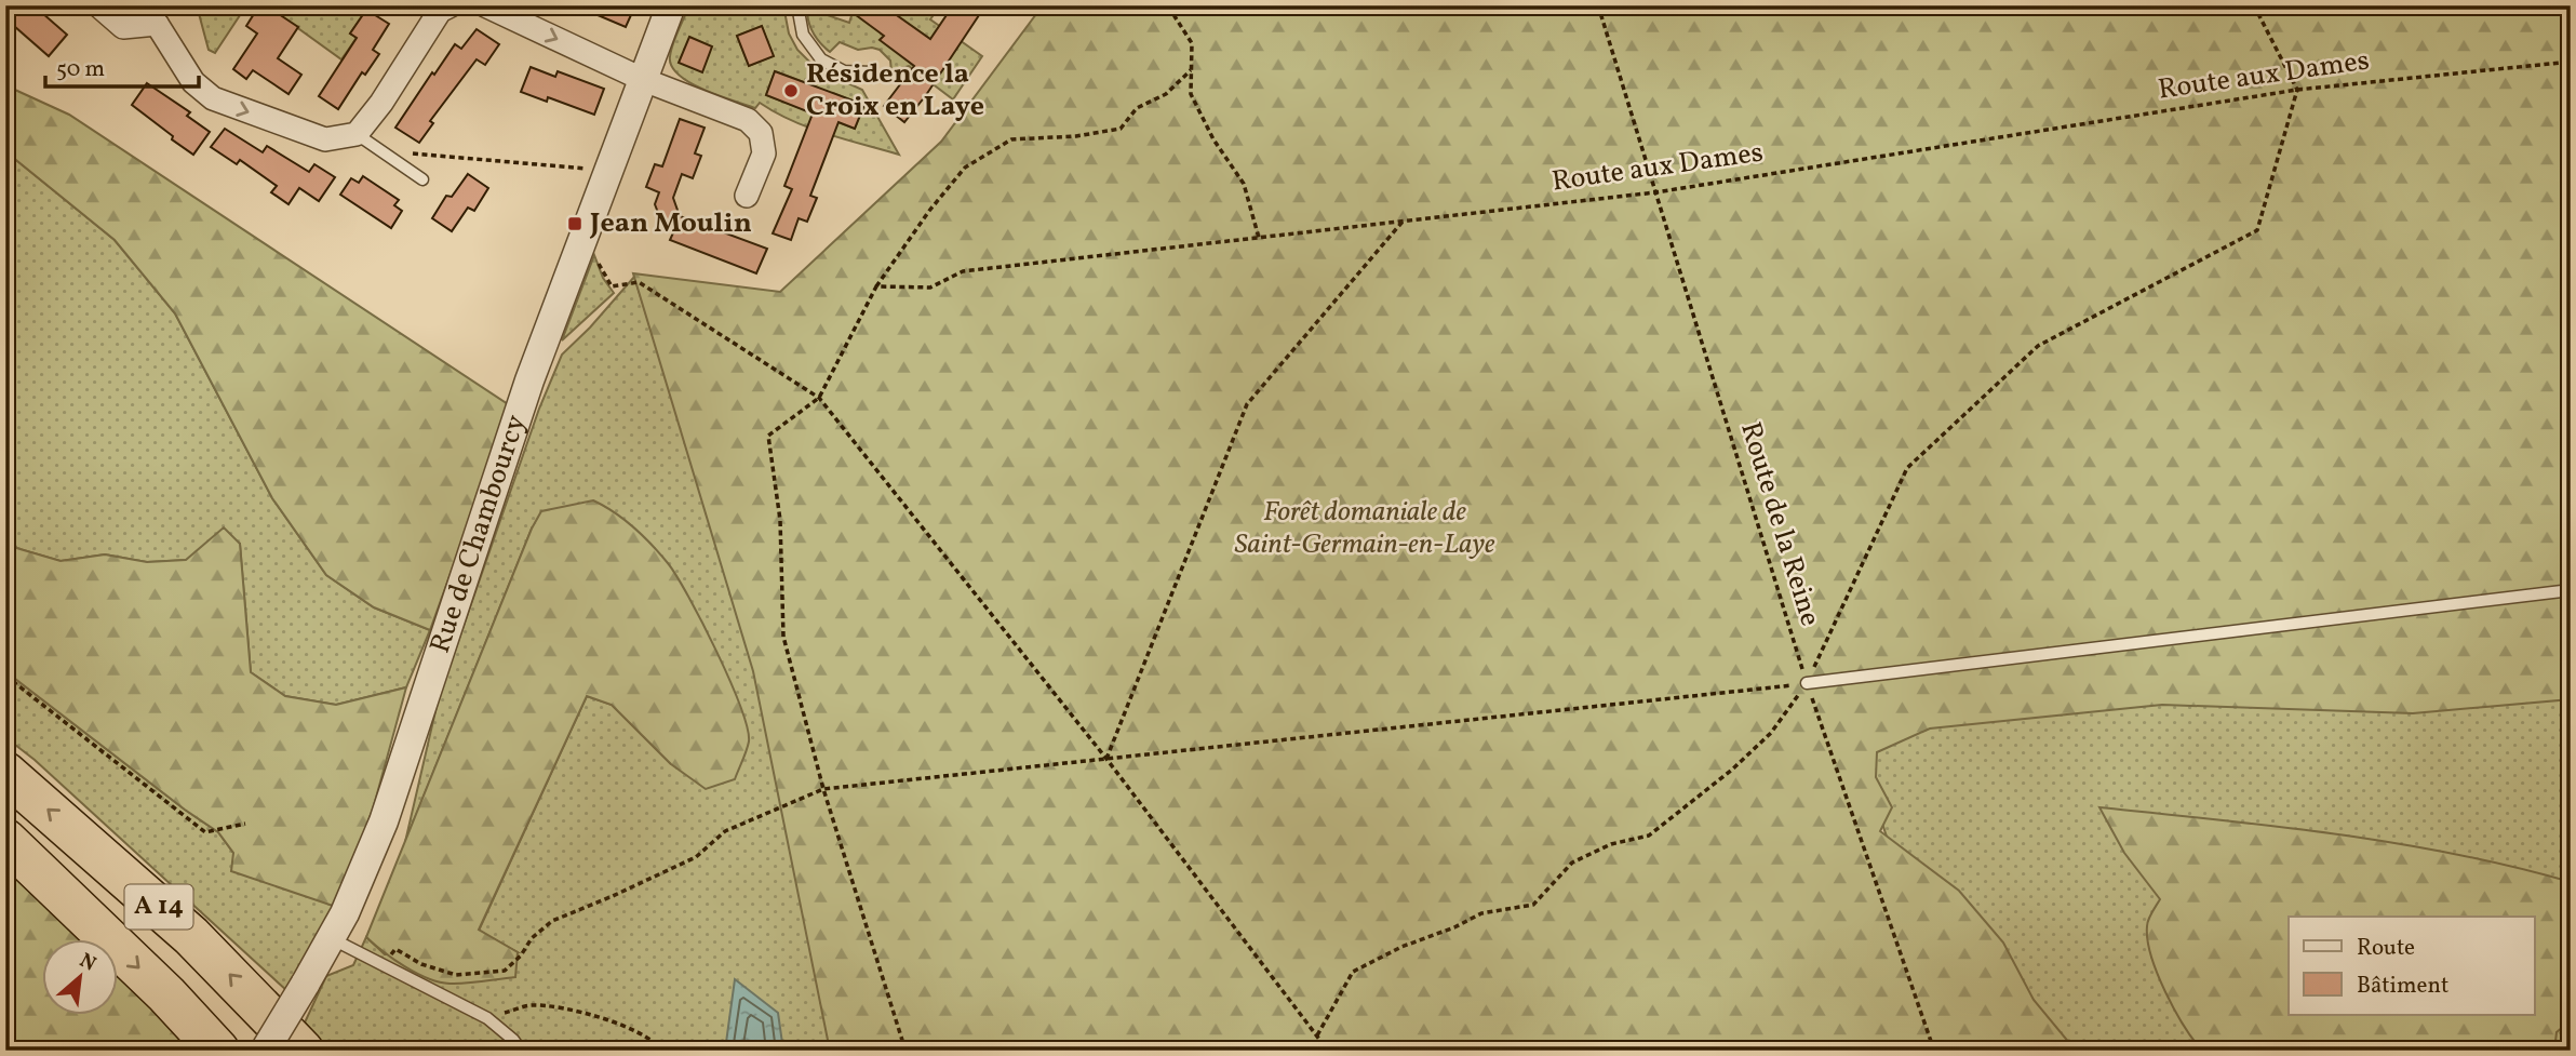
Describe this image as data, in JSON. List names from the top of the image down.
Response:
{
  "streets": {
    "highway": ["A 14"],
    "street": ["Rue de Chambourcy"],
    "path": ["Route aux Dames", "Route de la Reine"]
  },
  "crossings": [
    ["Route aux Dames", "Route de la Reine"],
    ["Rue de Chambourcy", "A 14"]
  ],
  "parks": ["Forêt domaniale de Saint-Germain-en-Laye"],
  "places": {
    "other": ["Résidence la Croix en Laye"],
    "transit": ["Jean Moulin"]
  },
  "legend": ["Route", "Bâtiment"],
  "scale_bar": "50 m",
  "north": "top right"
}
